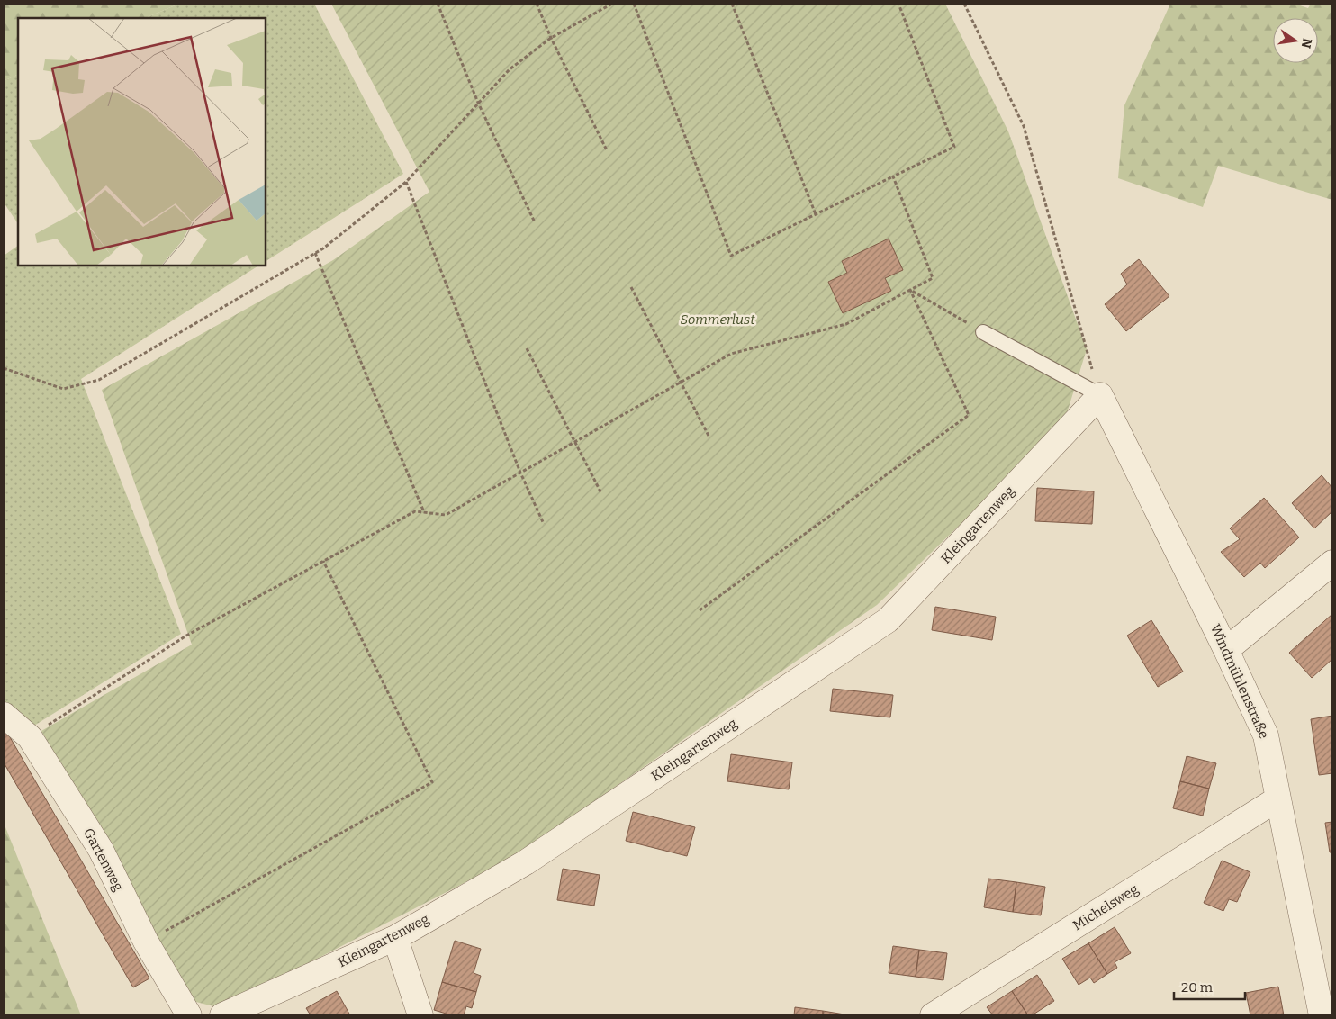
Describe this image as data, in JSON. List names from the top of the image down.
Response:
{
  "streets": {
    "street": [
      "Kleingartenweg",
      "Windmühlenstraße",
      "Gartenweg",
      "Michelsweg"
    ]
  },
  "crossings": [
    ["Kleingartenweg", "Windmühlenstraße"],
    ["Windmühlenstraße", "Michelsweg"]
  ],
  "parks": ["Sommerlust"],
  "scale_bar": "20 m",
  "north": "right"
}
